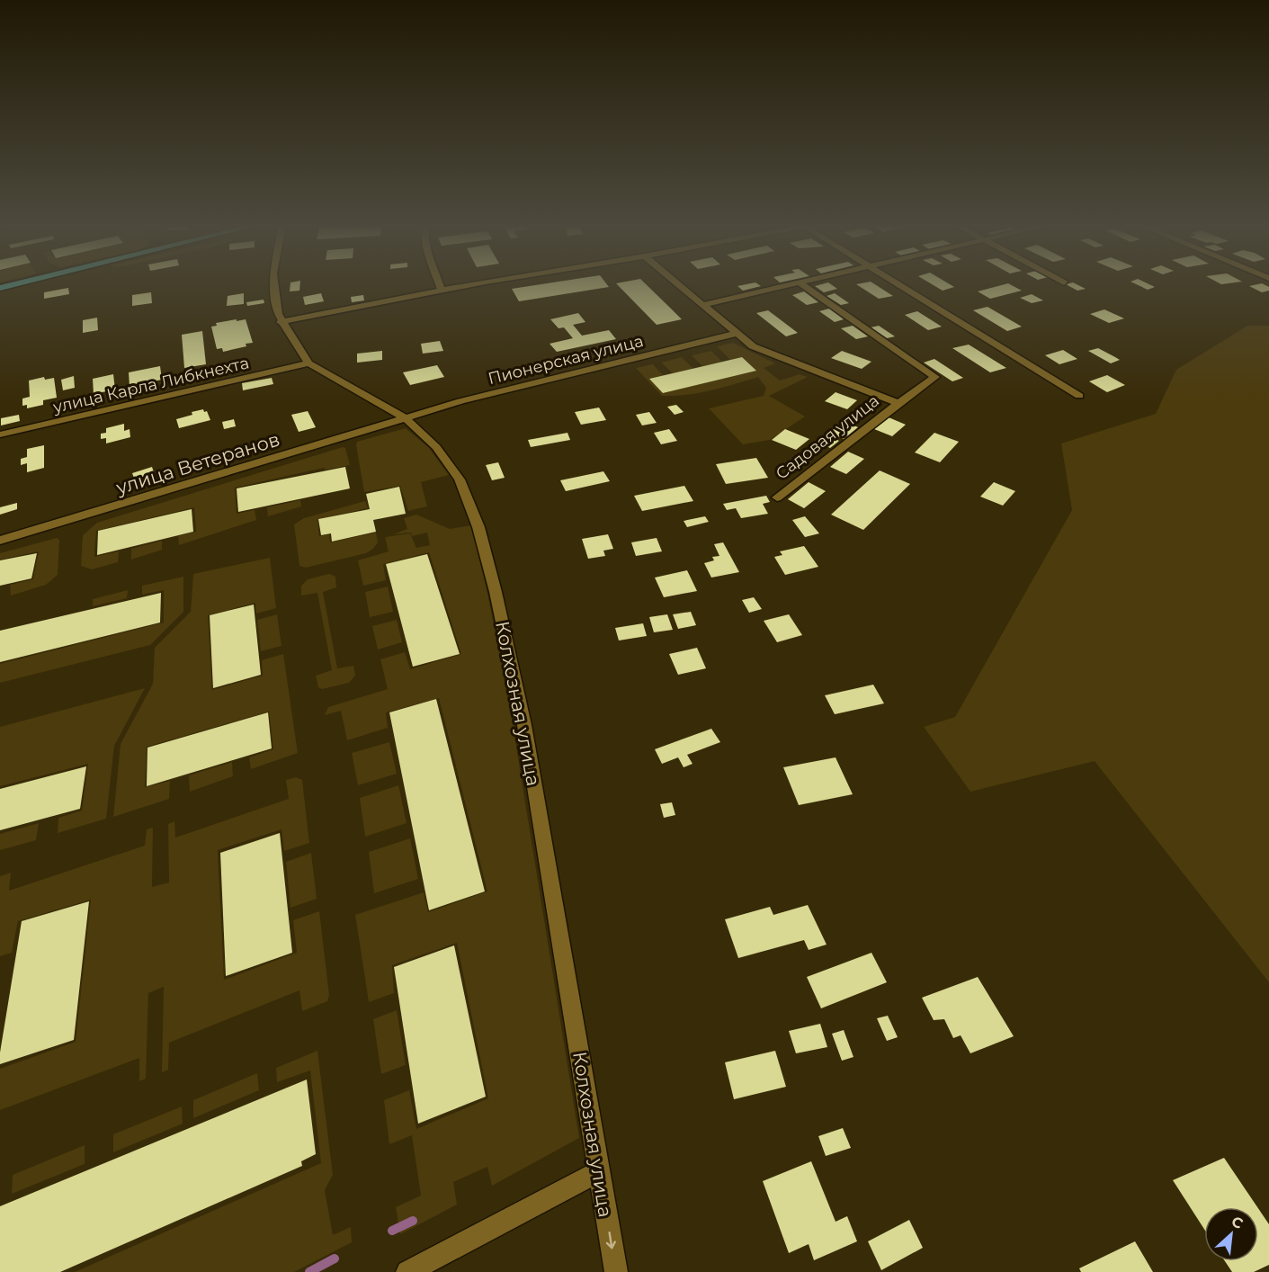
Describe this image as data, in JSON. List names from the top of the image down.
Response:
{
  "streets": {
    "street": [
      "Пионерская улица",
      "улица Карла Либкнехта",
      "Садовая улица",
      "улица Ветеранов",
      "Колхозная улица"
    ]
  },
  "crossings": [
    ["Пионерская улица", "улица Ветеранов"],
    ["Пионерская улица", "Колхозная улица"],
    ["улица Карла Либкнехта", "Колхозная улица"],
    ["улица Ветеранов", "Колхозная улица"]
  ],
  "north": "top right"
}
